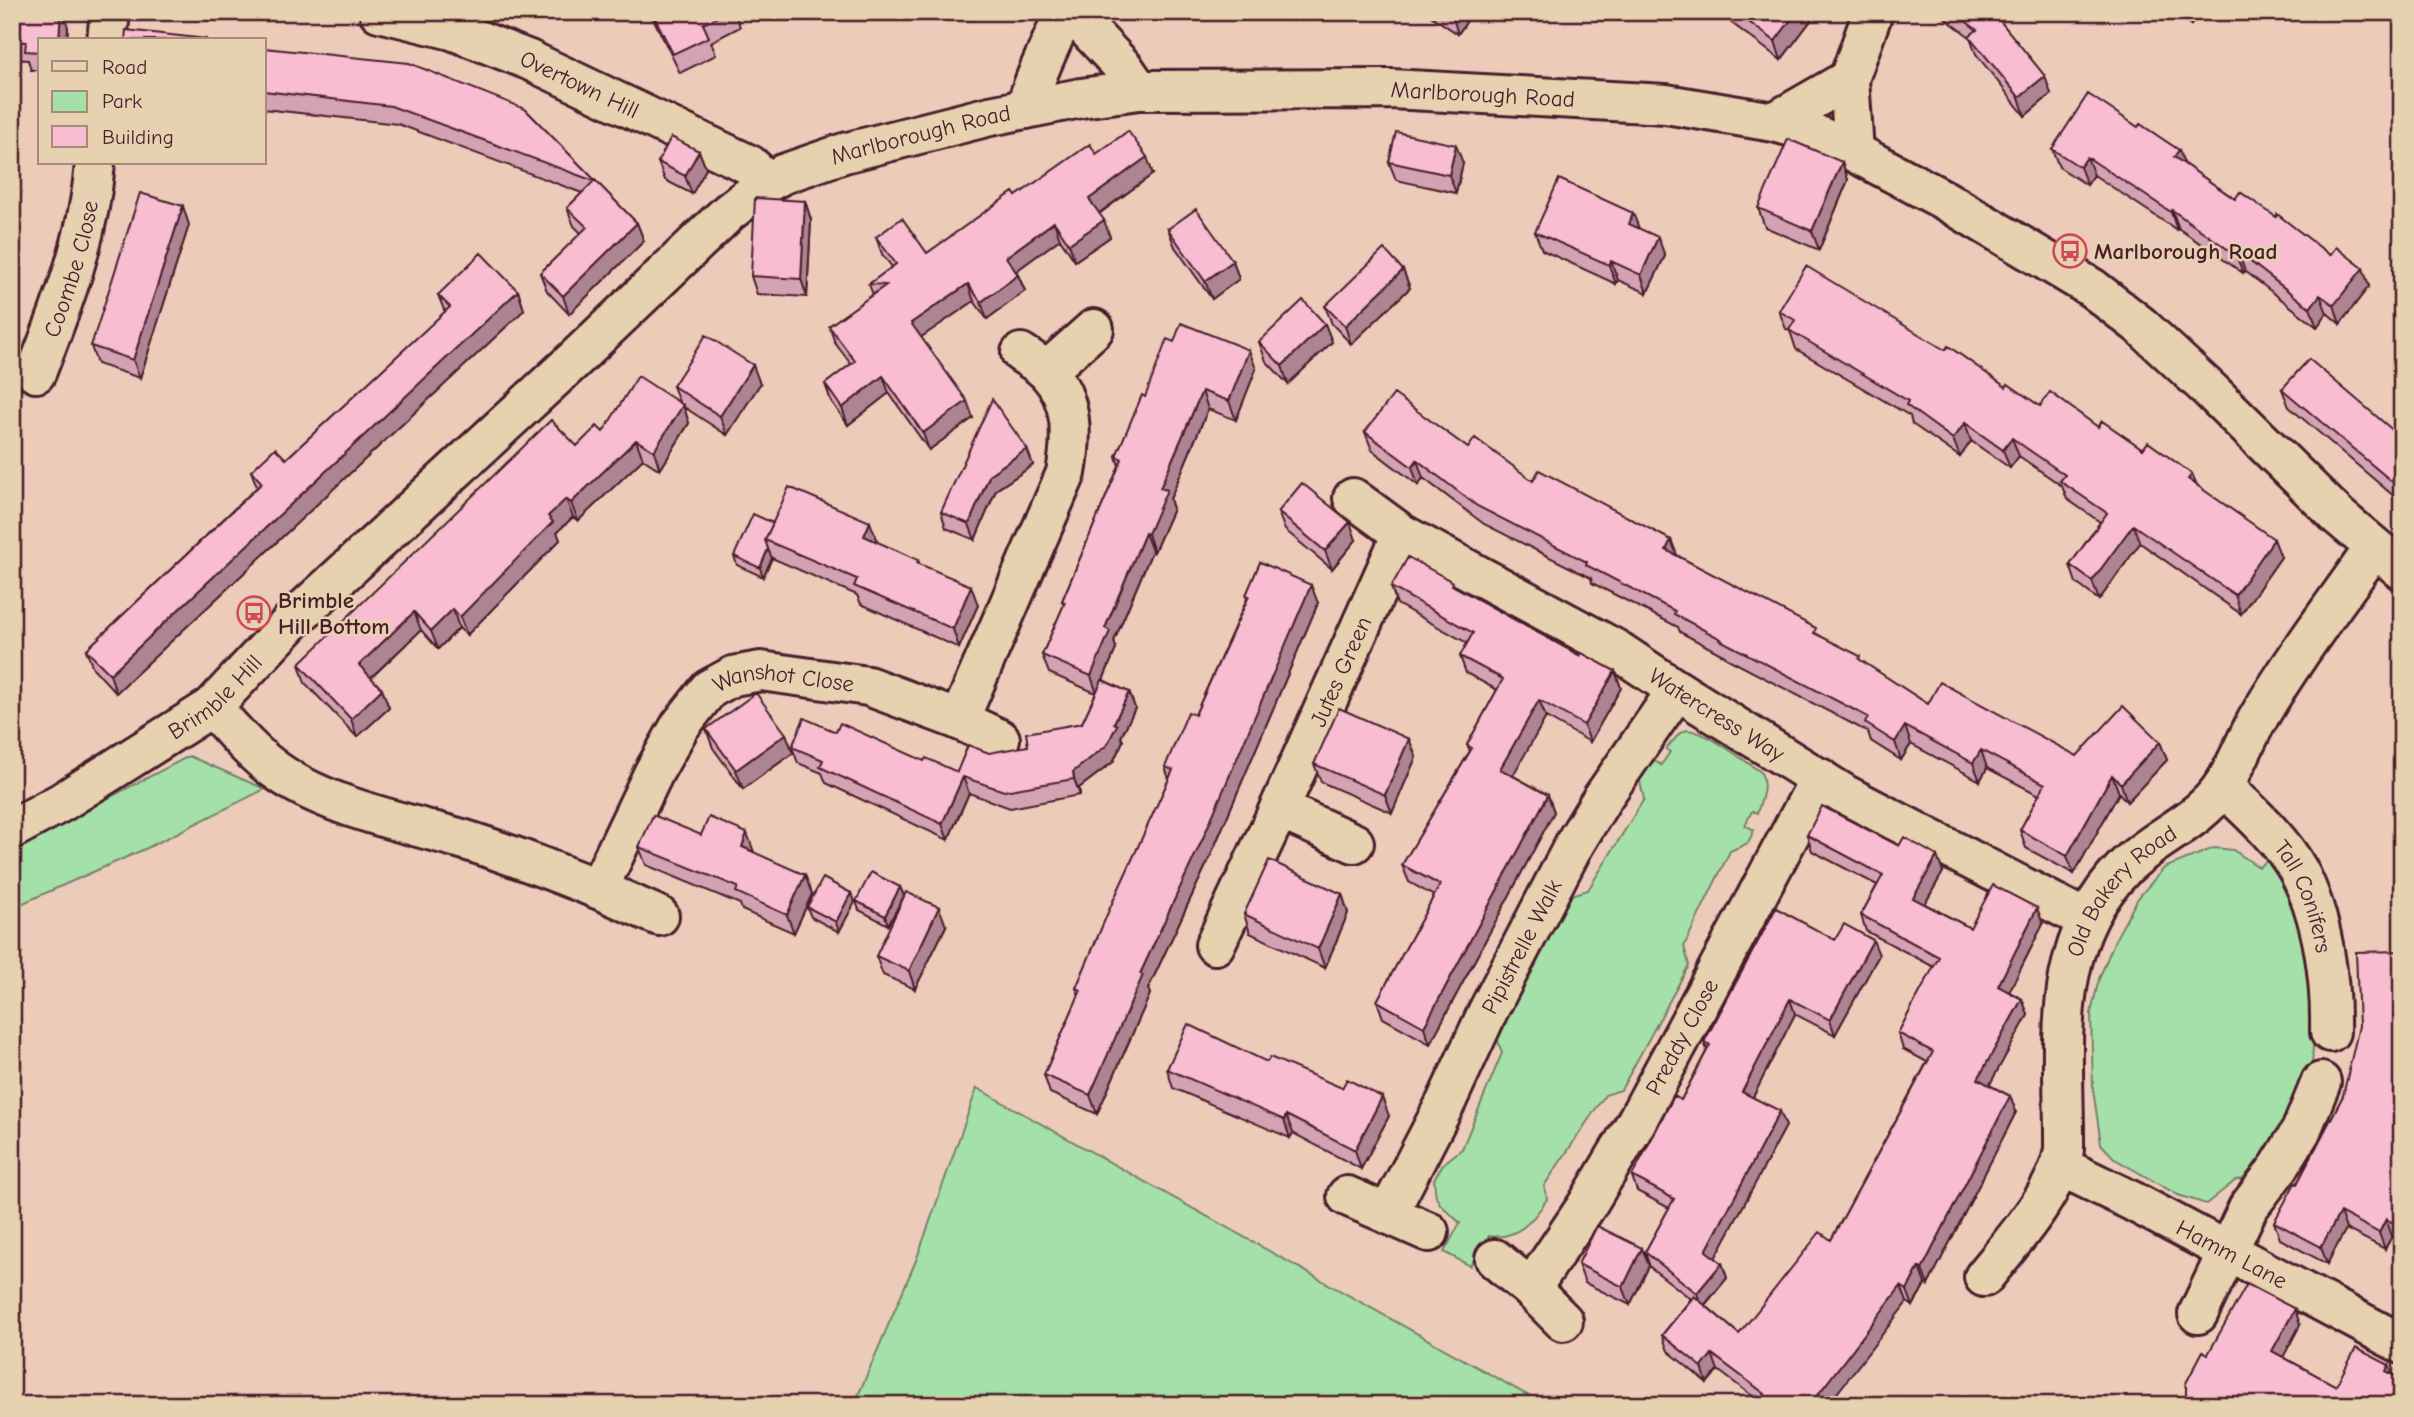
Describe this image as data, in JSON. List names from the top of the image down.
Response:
{
  "streets": {
    "street": [
      "Overtown Hill",
      "Marlborough Road",
      "Coombe Close",
      "Jutes Green",
      "Wanshot Close",
      "Brimble Hill",
      "Watercress Way",
      "Old Bakery Road",
      "Tall Conifers",
      "Pipistrelle Walk",
      "Preddy Close",
      "Hamm Lane"
    ]
  },
  "crossings": [
    ["Overtown Hill", "Marlborough Road"],
    ["Marlborough Road", "Brimble Hill"],
    ["Marlborough Road", "Old Bakery Road"],
    ["Jutes Green", "Watercress Way"],
    ["Watercress Way", "Old Bakery Road"],
    ["Watercress Way", "Pipistrelle Walk"],
    ["Watercress Way", "Preddy Close"],
    ["Old Bakery Road", "Tall Conifers"],
    ["Old Bakery Road", "Hamm Lane"]
  ],
  "places": {
    "bus stop": ["Marlborough Road", "Brimble Hill Bottom"]
  },
  "legend": ["Road", "Park", "Building"]
}
